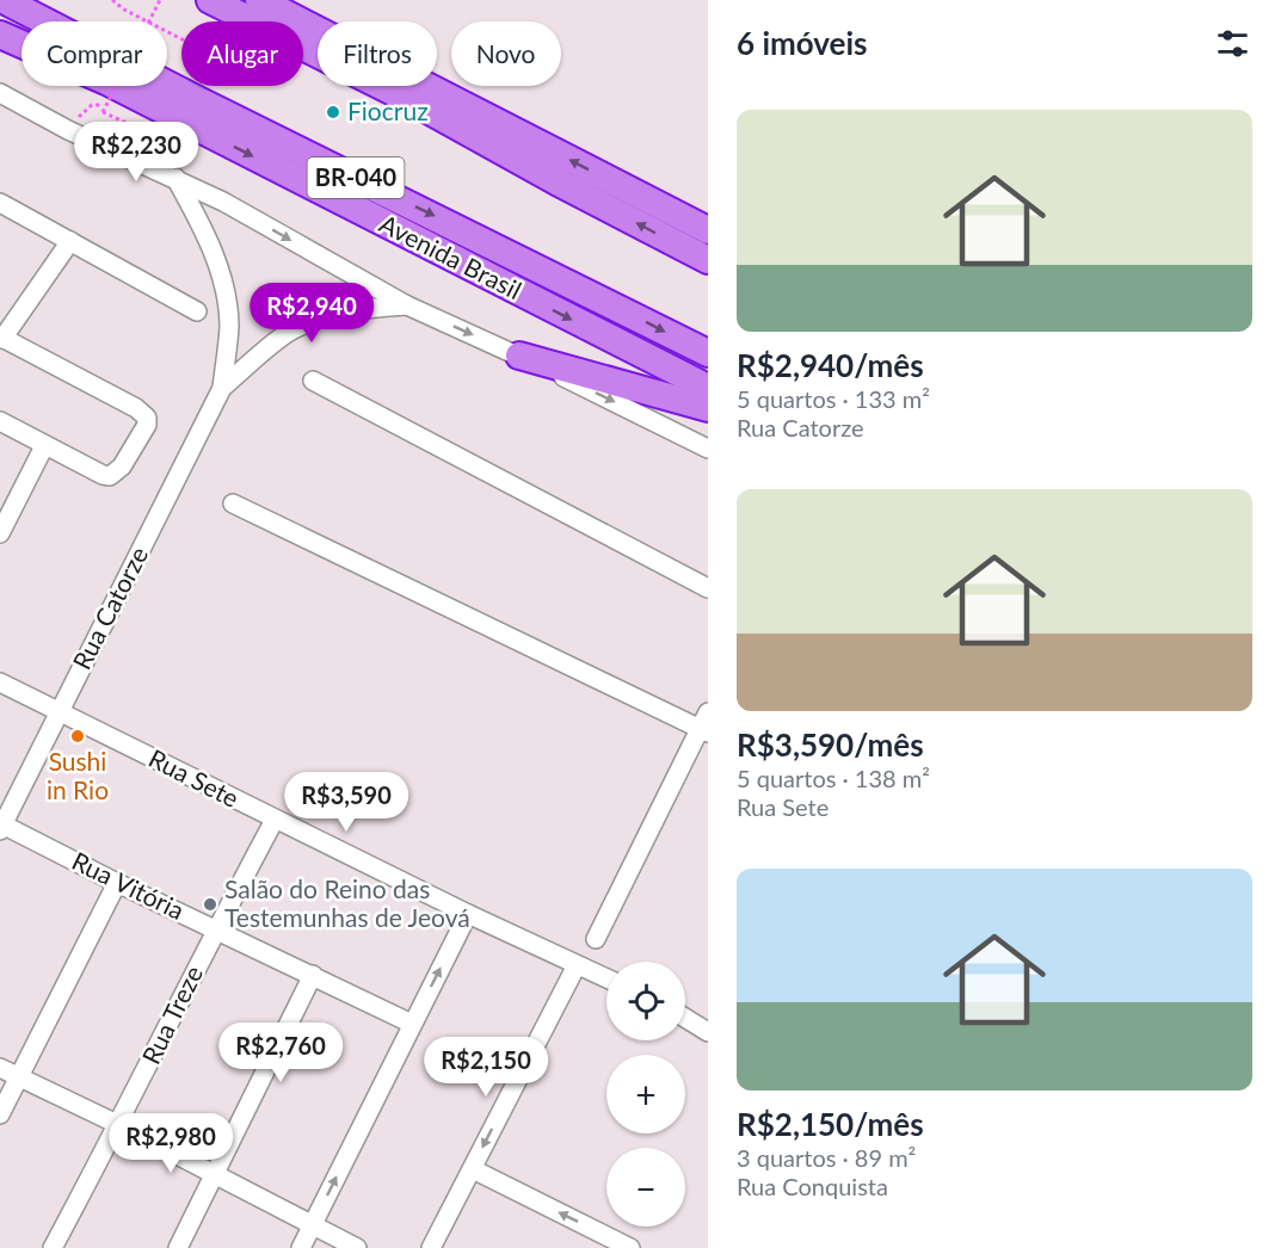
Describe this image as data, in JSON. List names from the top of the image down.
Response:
{
  "streets": {
    "highway": ["BR-040", "Avenida Brasil"],
    "street": [
      "Rua Catorze",
      "Rua Sete",
      "Rua Vitória",
      "Rua Treze"
    ]
  },
  "crossings": [
    ["Rua Catorze", "Rua Sete"],
    ["Rua Catorze", "Rua Vitória"],
    ["Rua Sete", "Rua Treze"],
    ["Rua Vitória", "Rua Treze"]
  ],
  "places": ["Fiocruz", "Sushi in Rio", "Salão do Reino das Testemunhas de Jeová"],
  "page": {
    "heading": "6 imóveis",
    "chip": [
      "Comprar",
      "Alugar",
      "Filtros",
      "Novo"
    ],
    "list": [
      {
        "name": "R$2,940/mês",
        "note": "5 quartos · 133 m² · Rua Catorze"
      },
      {
        "name": "R$3,590/mês",
        "note": "5 quartos · 138 m² · Rua Sete"
      },
      {
        "name": "R$2,150/mês",
        "note": "3 quartos · 89 m² · Rua Conquista"
      }
    ],
    "price": [
      "R$2,230",
      "R$2,940",
      "R$3,590",
      "R$2,760",
      "R$2,150",
      "R$2,980"
    ],
    "map_buttons": ["+", "−"]
  }
}
